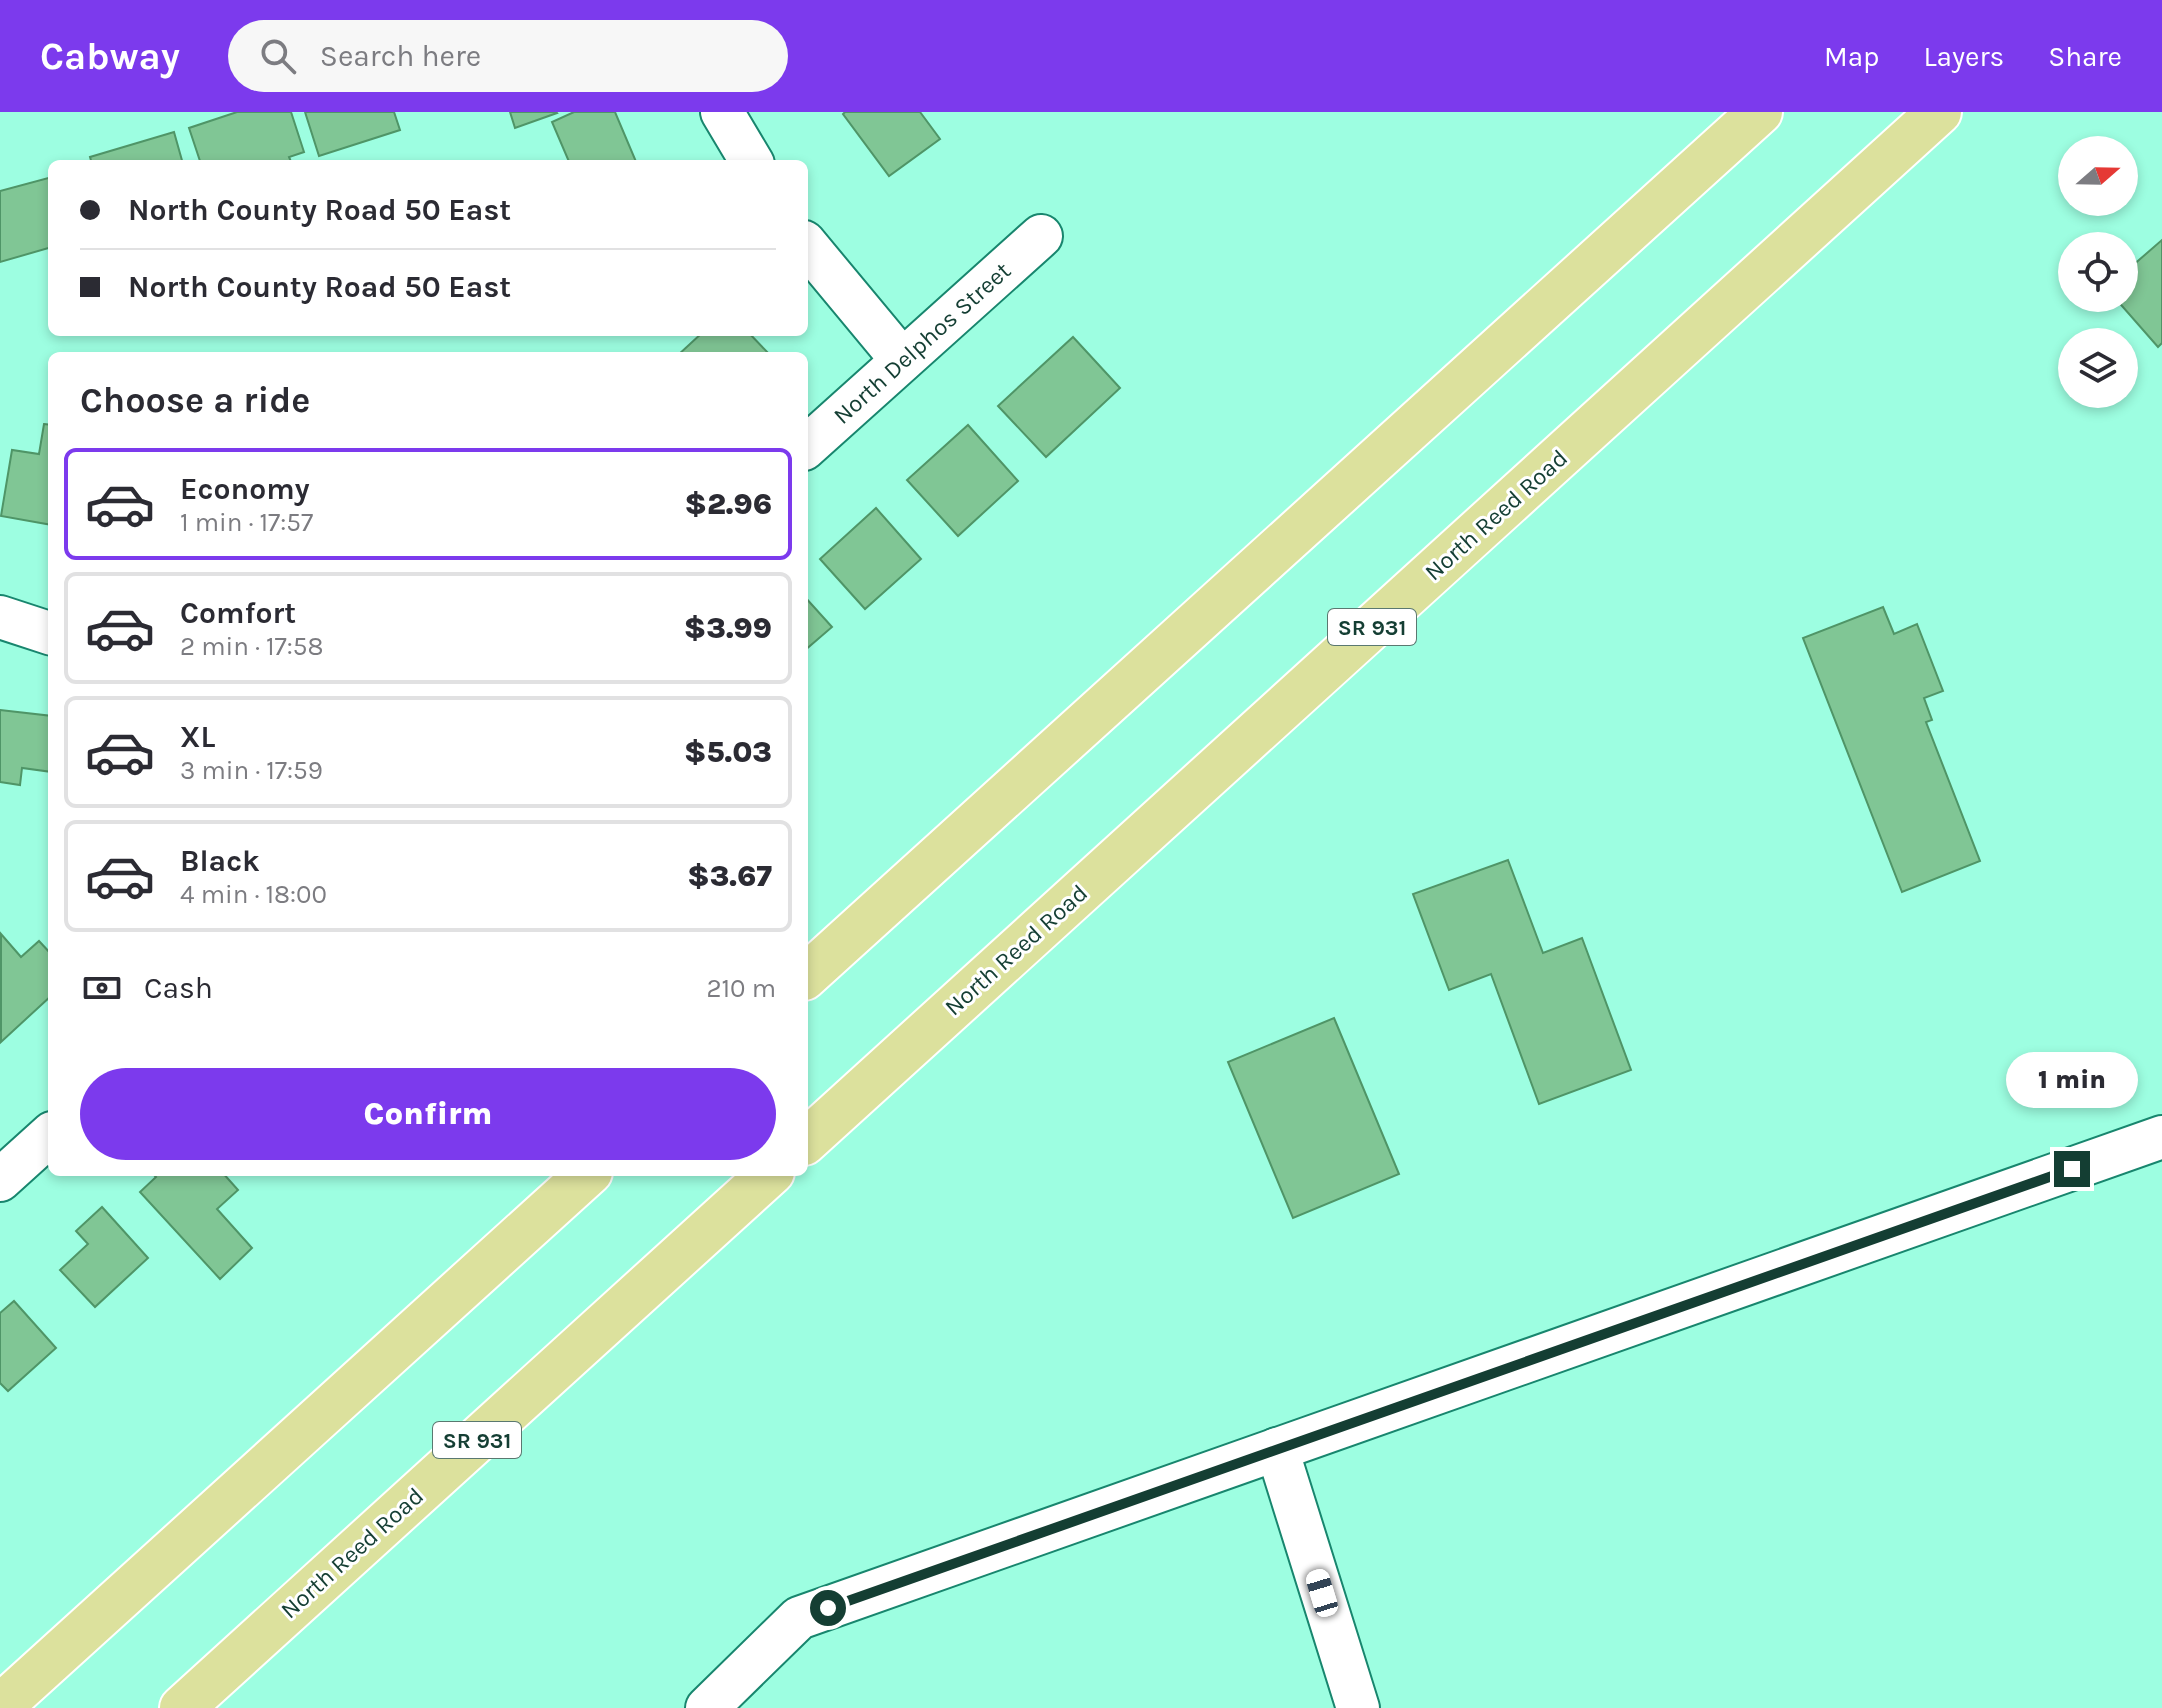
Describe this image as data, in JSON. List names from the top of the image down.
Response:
{
  "streets": {
    "main road": ["North Reed Road", "SR 931"],
    "street": ["North Delphos Street"]
  },
  "north": "right",
  "page": {
    "header": "Cabway",
    "search": "Search here",
    "nav": ["Map", "Layers", "Share"],
    "banner": ["North County Road 50 East", "North County Road 50 East"],
    "heading": "Choose a ride",
    "list": [
      {
        "name": "Economy",
        "note": "1 min · 17:57",
        "value": "$2.96"
      },
      {
        "name": "Comfort",
        "note": "2 min · 17:58",
        "value": "$3.99"
      },
      {
        "name": "XL",
        "note": "3 min · 17:59",
        "value": "$5.03"
      },
      {
        "name": "Black",
        "note": "4 min · 18:00",
        "value": "$3.67"
      }
    ],
    "pay": ["Cash", "210 m"],
    "bubble": "1 min",
    "buttons": "Confirm"
  }
}
